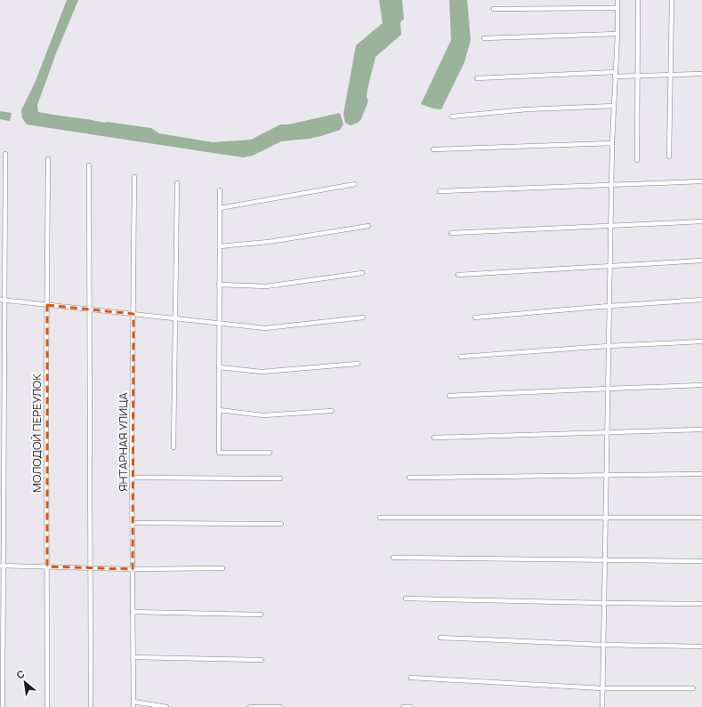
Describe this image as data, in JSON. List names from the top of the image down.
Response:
{
  "streets": {
    "street": ["МОЛОДОЙ ПЕРЕУЛОК", "ЯНТАРНАЯ УЛИЦА"]
  },
  "north": "top left"
}
